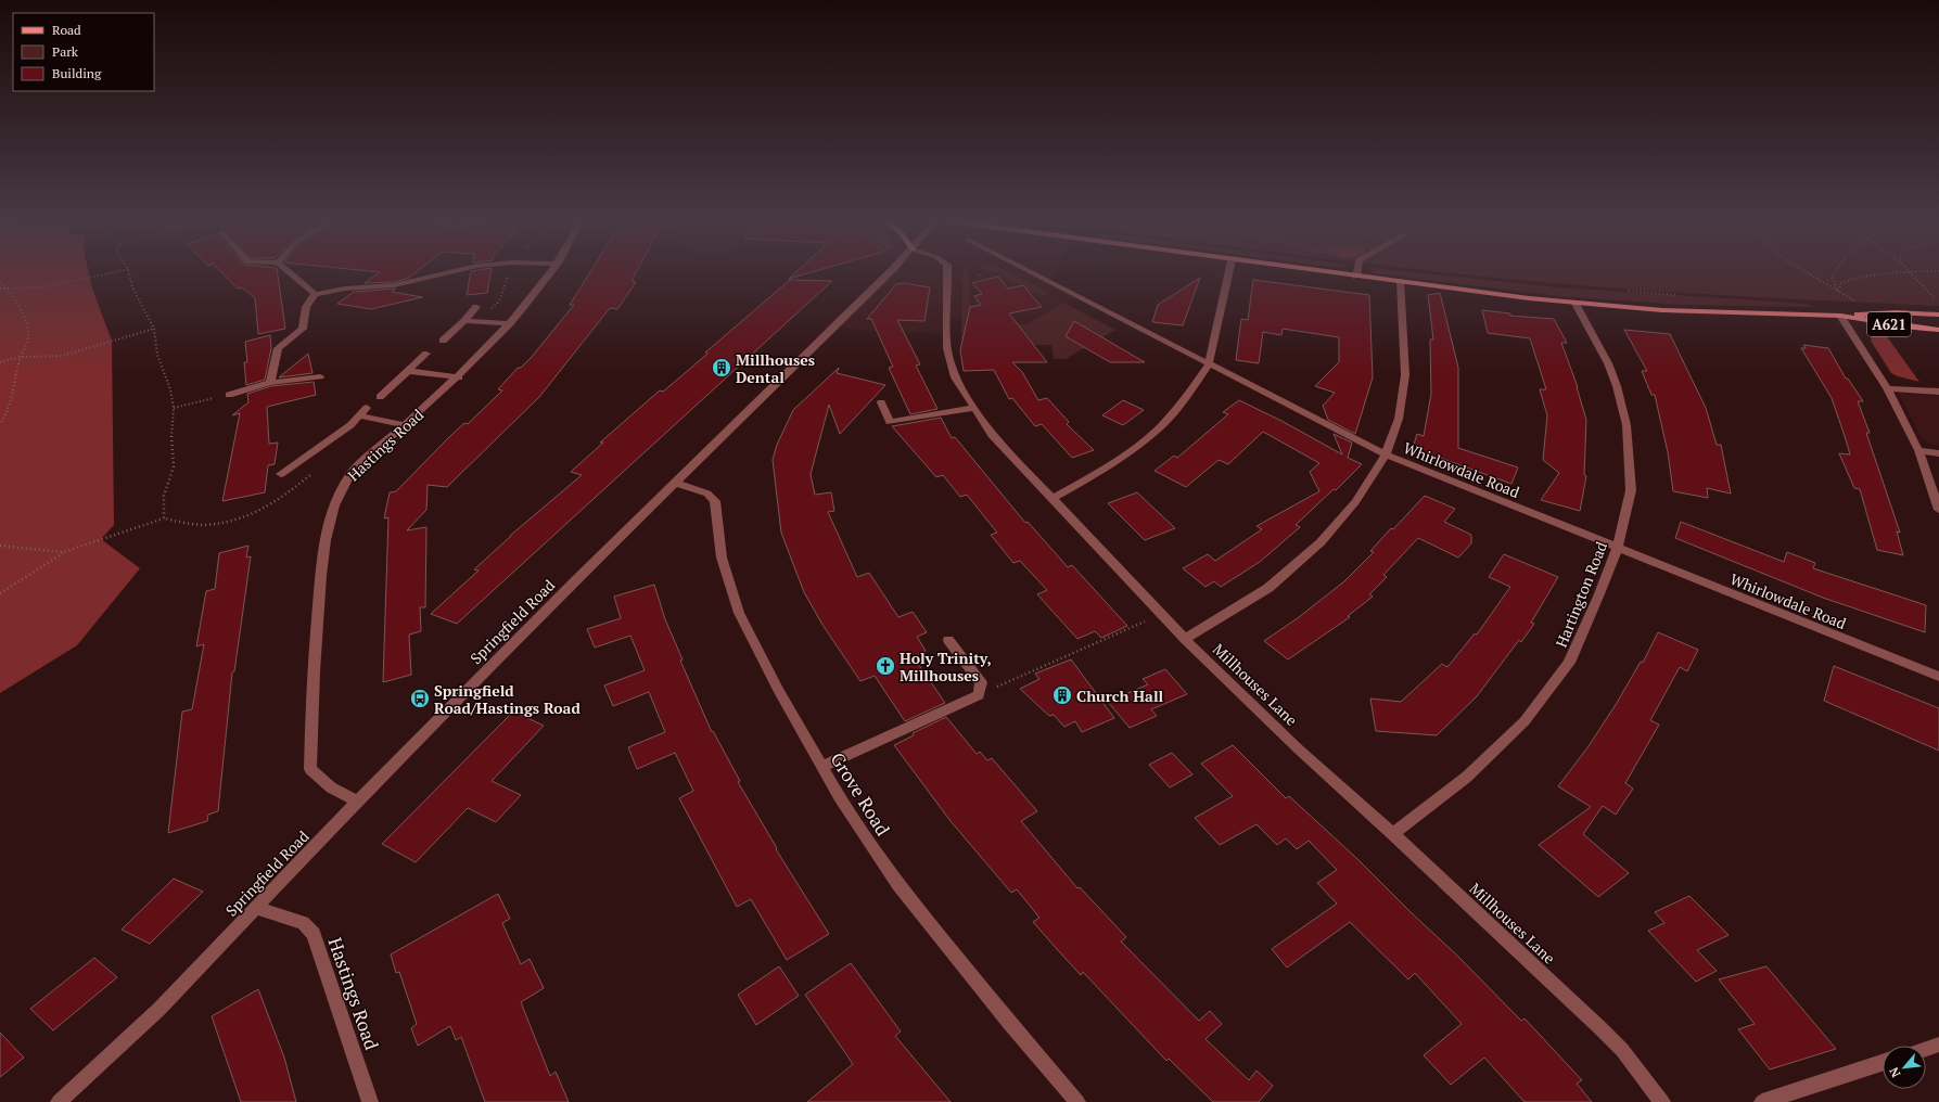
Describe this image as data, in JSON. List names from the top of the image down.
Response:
{
  "streets": {
    "main road": ["A621"],
    "street": [
      "Hastings Road",
      "Whirlowdale Road",
      "Hartington Road",
      "Springfield Road",
      "Millhouses Lane",
      "Grove Road"
    ]
  },
  "crossings": [
    ["A621", "Hartington Road"],
    ["Hastings Road", "Springfield Road"],
    ["Whirlowdale Road", "Hartington Road"],
    ["Hartington Road", "Millhouses Lane"],
    ["Springfield Road", "Grove Road"]
  ],
  "places": {
    "building": ["Millhouses Dental", "Church Hall"],
    "church": ["Holy Trinity, Millhouses"],
    "bus stop": ["Springfield Road/Hastings Road"]
  },
  "legend": ["Road", "Park", "Building"],
  "north": "bottom left"
}
